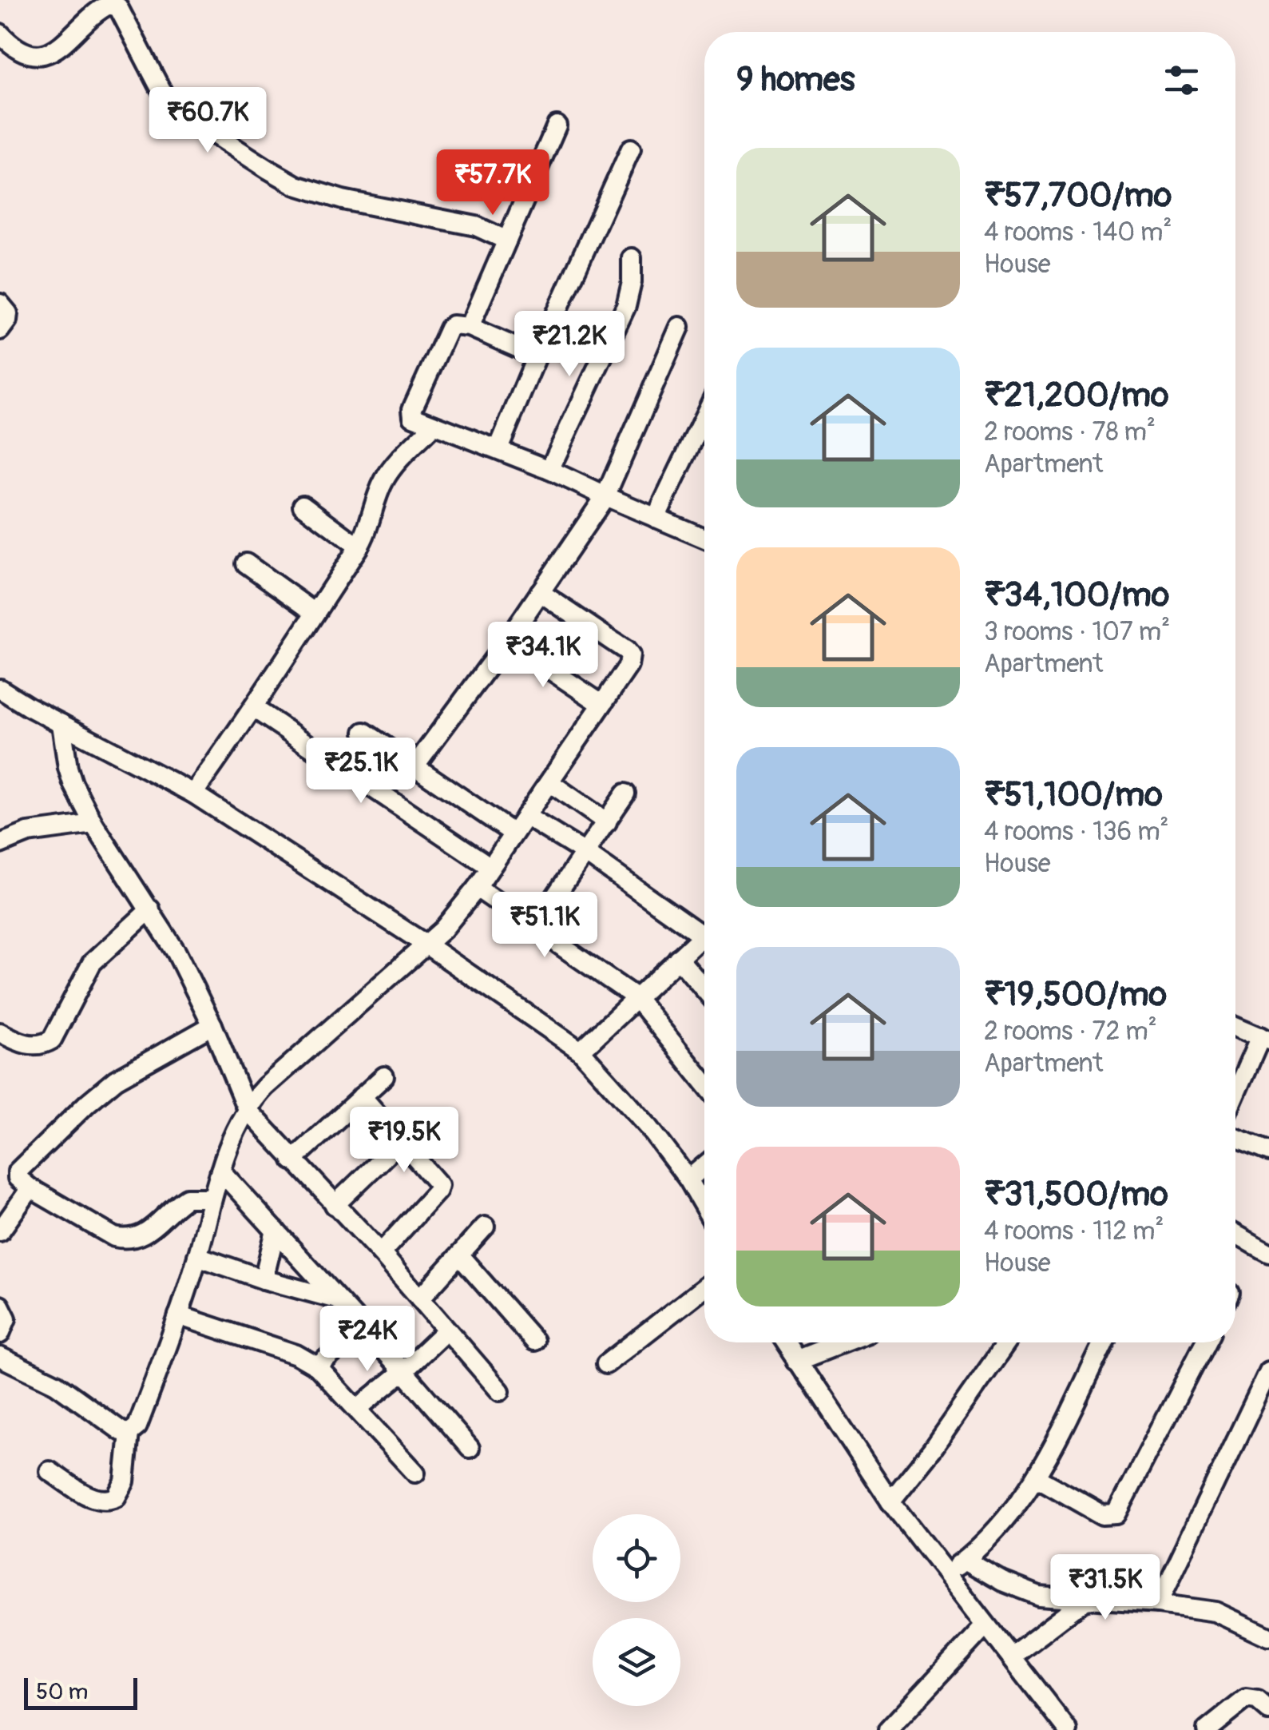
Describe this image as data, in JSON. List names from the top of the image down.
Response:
{
  "scale_bar": "50 m",
  "page": {
    "heading": "9 homes",
    "price": [
      "₹60.7K",
      "₹57.7K",
      "₹21.2K",
      "₹34.1K",
      "₹25.1K",
      "₹51.1K",
      "₹19.5K",
      "₹24K",
      "₹31.5K"
    ],
    "list": [
      {
        "name": "₹57,700/mo",
        "note": "4 rooms · 140 m² · House"
      },
      {
        "name": "₹21,200/mo",
        "note": "2 rooms · 78 m² · Apartment"
      },
      {
        "name": "₹34,100/mo",
        "note": "3 rooms · 107 m² · Apartment"
      },
      {
        "name": "₹51,100/mo",
        "note": "4 rooms · 136 m² · House"
      },
      {
        "name": "₹19,500/mo",
        "note": "2 rooms · 72 m² · Apartment"
      },
      {
        "name": "₹31,500/mo",
        "note": "4 rooms · 112 m² · House"
      }
    ],
    "scale": "50 m"
  }
}
